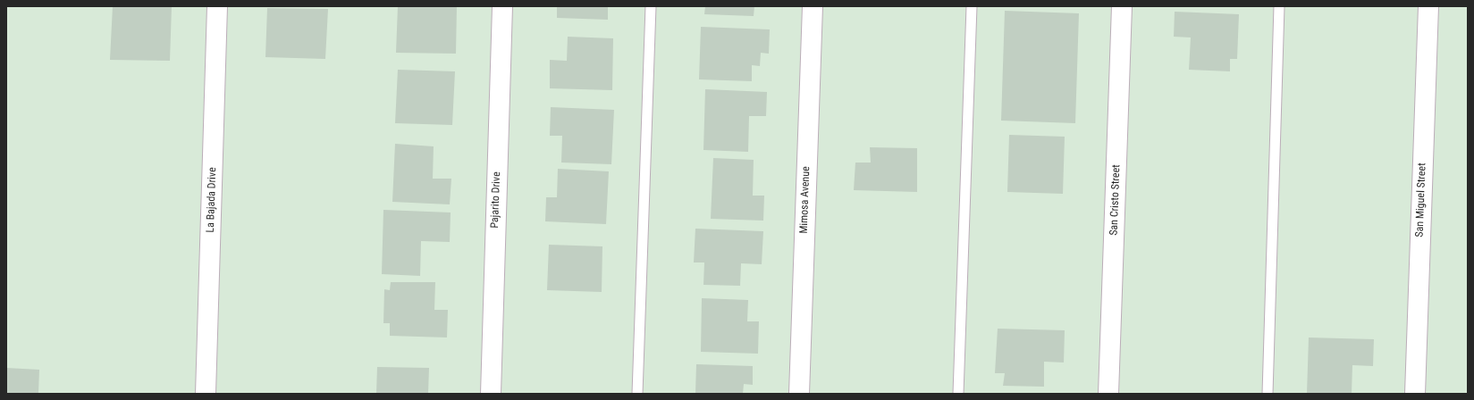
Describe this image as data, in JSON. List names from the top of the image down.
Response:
{
  "streets": {
    "street": [
      "La Bajada Drive",
      "Pajarito Drive",
      "Mimosa Avenue",
      "San Cristo Street",
      "San Miguel Street"
    ]
  }
}
